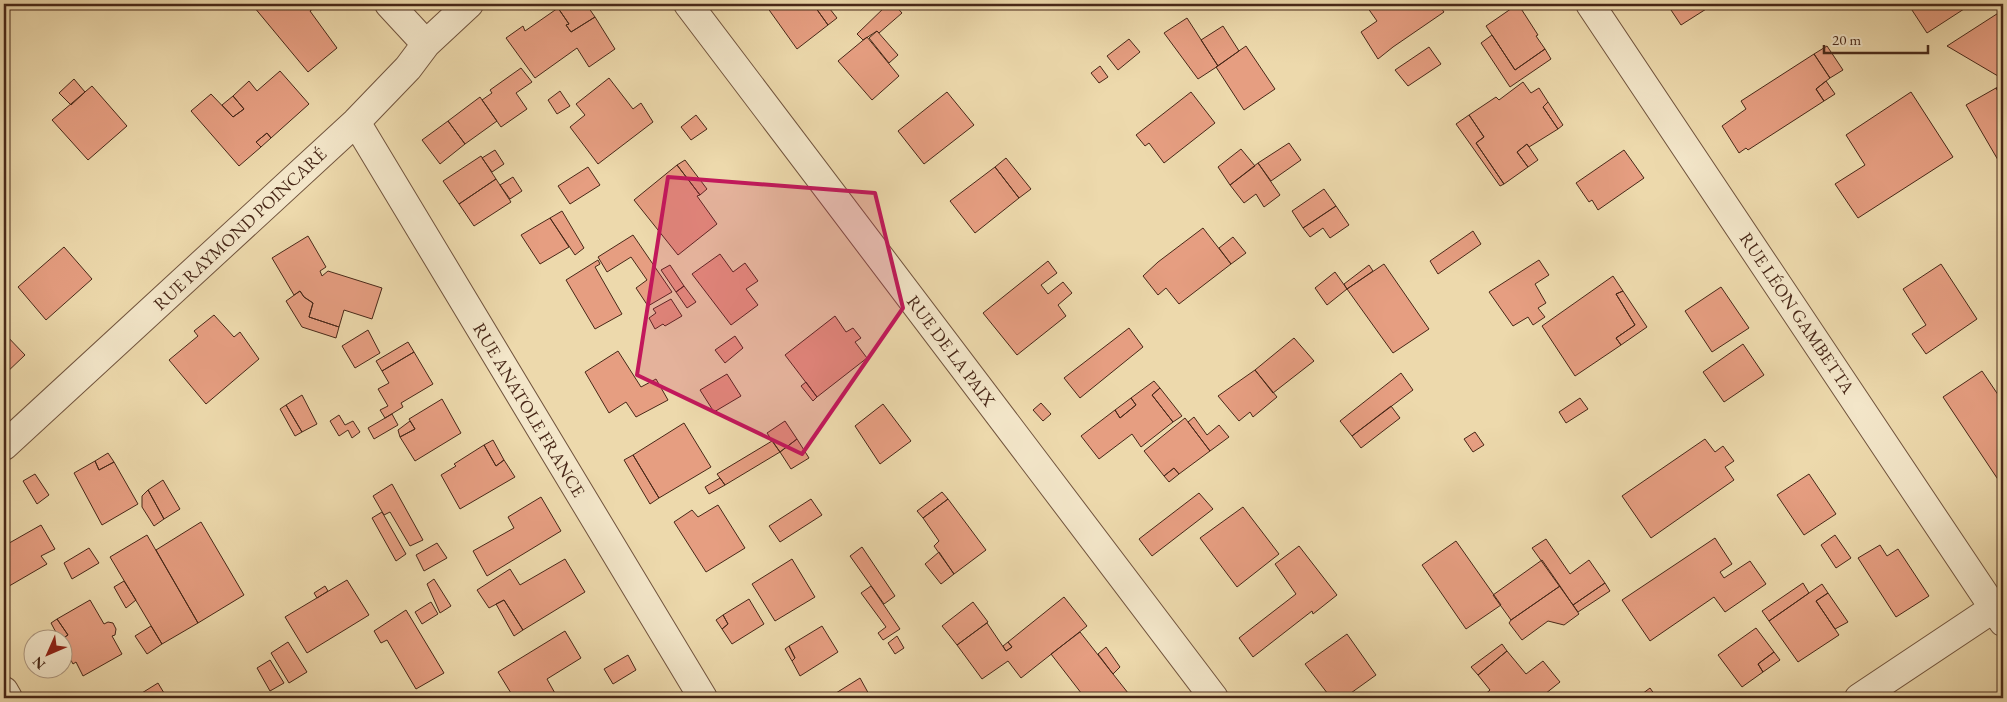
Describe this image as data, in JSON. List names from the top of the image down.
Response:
{
  "streets": {
    "street": [
      "RUE RAYMOND POINCARÉ",
      "RUE LÉON GAMBETTA",
      "RUE DE LA PAIX",
      "RUE ANATOLE FRANCE"
    ]
  },
  "crossings": [
    ["RUE RAYMOND POINCARÉ", "RUE ANATOLE FRANCE"]
  ],
  "scale_bar": "20 m",
  "north": "bottom left"
}
